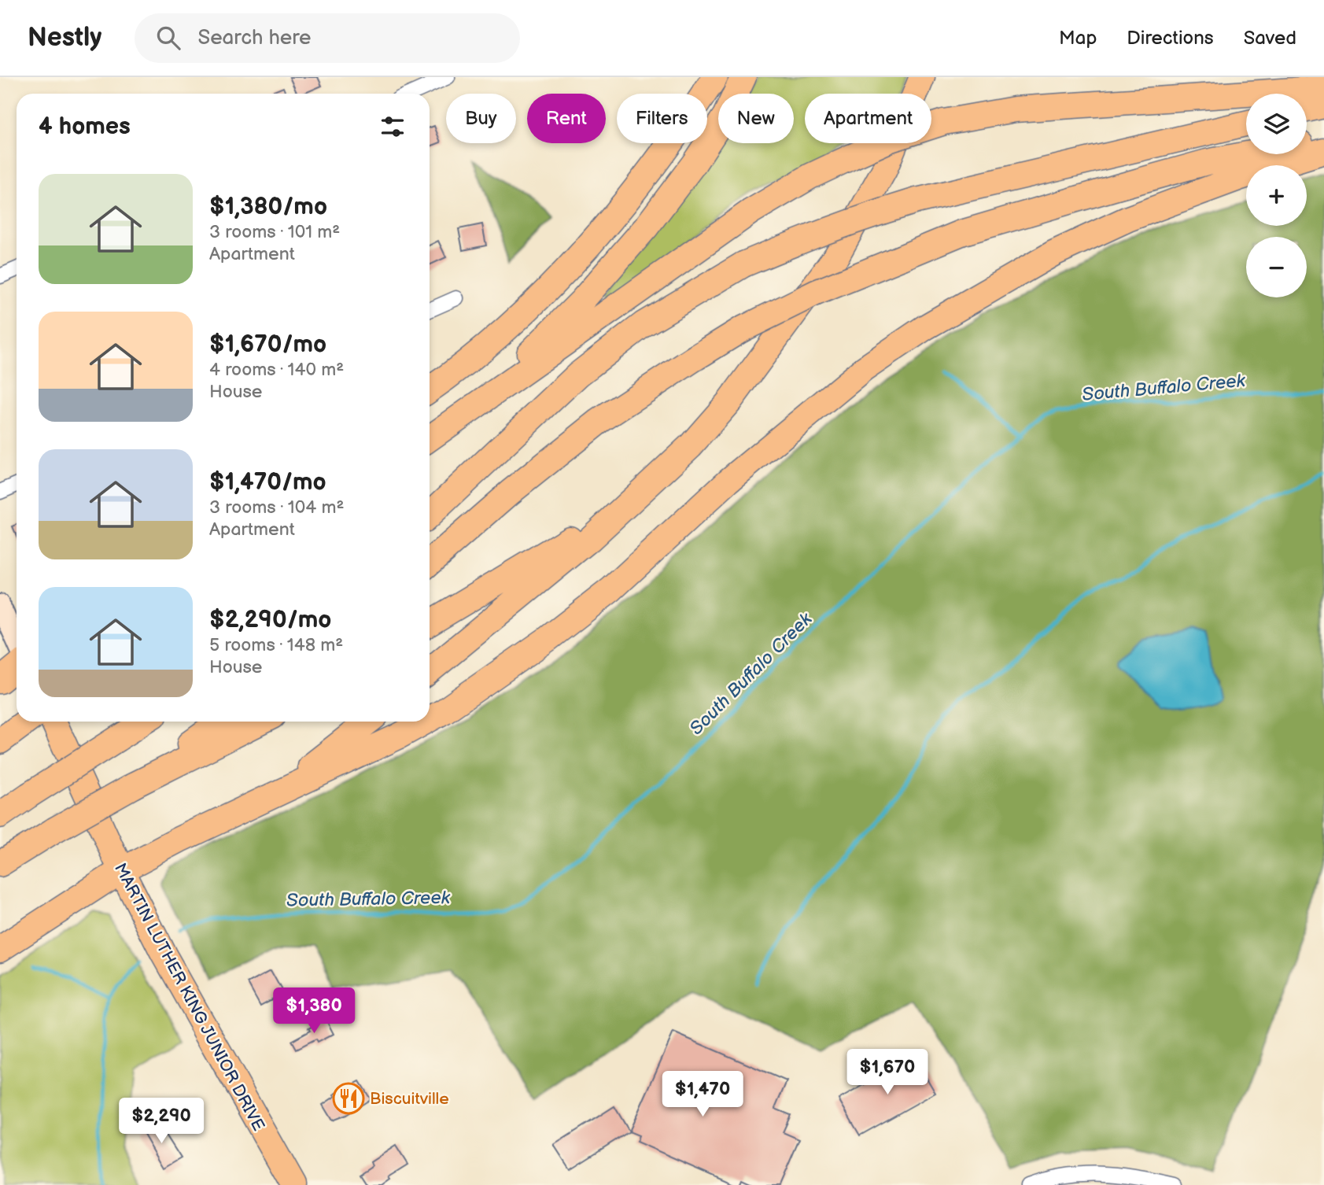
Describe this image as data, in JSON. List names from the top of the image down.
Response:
{
  "streets": {
    "highway": ["MARTIN LUTHER KING JUNIOR DRIVE"]
  },
  "water": ["South Buffalo Creek"],
  "places": {
    "restaurant": ["Biscuitville"]
  },
  "page": {
    "header": "Nestly",
    "search": "Search here",
    "nav": ["Map", "Directions", "Saved"],
    "map_buttons": ["+", "−"],
    "chip": [
      "Buy",
      "Rent",
      "Filters",
      "New",
      "Apartment"
    ],
    "heading": "4 homes",
    "list": [
      {
        "name": "$1,380/mo",
        "note": "3 rooms · 101 m² · Apartment"
      },
      {
        "name": "$1,670/mo",
        "note": "4 rooms · 140 m² · House"
      },
      {
        "name": "$1,470/mo",
        "note": "3 rooms · 104 m² · Apartment"
      },
      {
        "name": "$2,290/mo",
        "note": "5 rooms · 148 m² · House"
      }
    ],
    "price": [
      "$1,380",
      "$1,670",
      "$1,470",
      "$2,290"
    ]
  }
}
